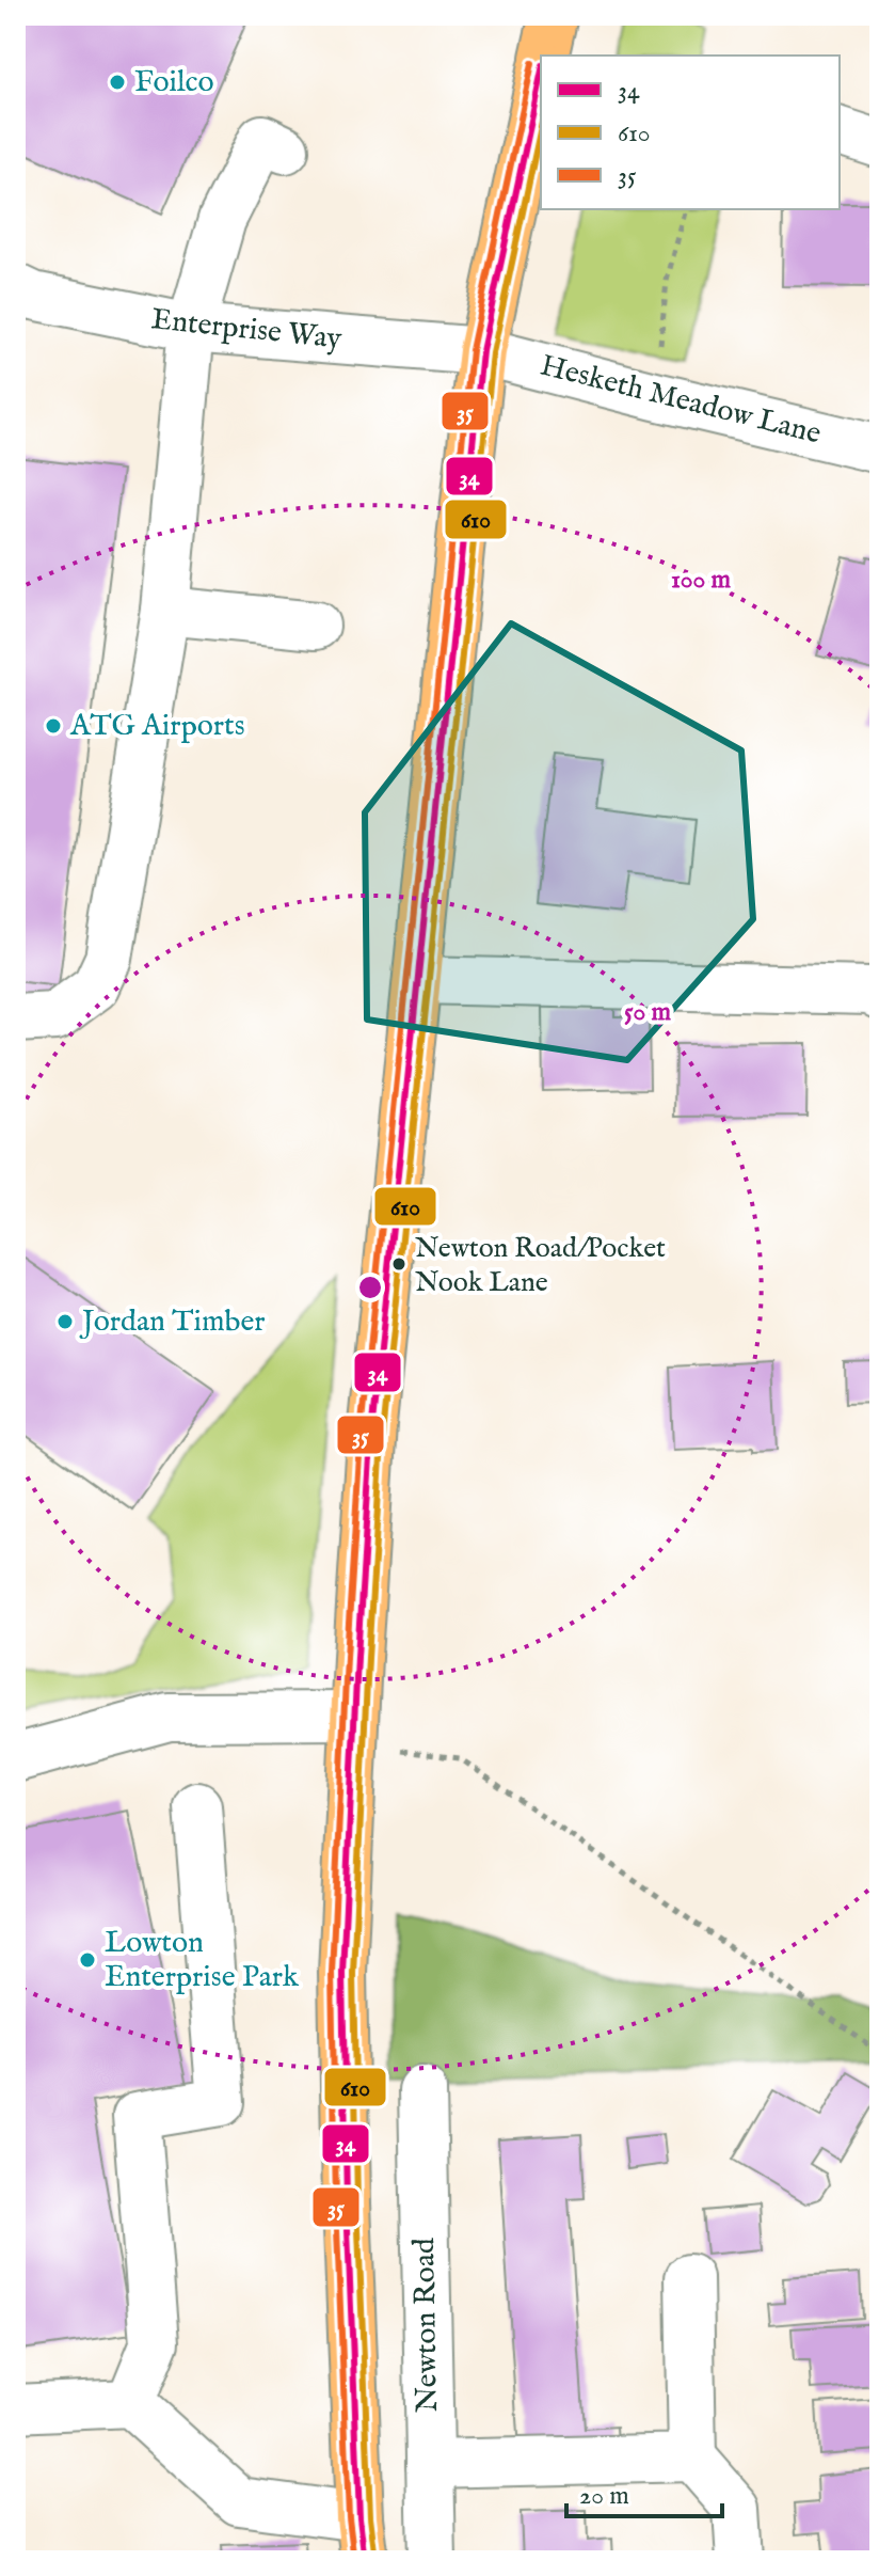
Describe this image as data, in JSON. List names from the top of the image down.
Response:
{
  "streets": {
    "street": ["Enterprise Way", "Hesketh Meadow Lane", "Newton Road"]
  },
  "crossings": [
    ["Enterprise Way", "Hesketh Meadow Lane"]
  ],
  "places": [
    "Foilco",
    "ATG Airports",
    "Newton Road/Pocket Nook Lane",
    "Jordan Timber",
    "Lowton Enterprise Park"
  ],
  "lines": ["transit line 35", "transit line 34", "transit line 610"],
  "legend": ["34", "610", "35"],
  "scale_bar": "20 m",
  "rings": ["100 m", "50 m"]
}
